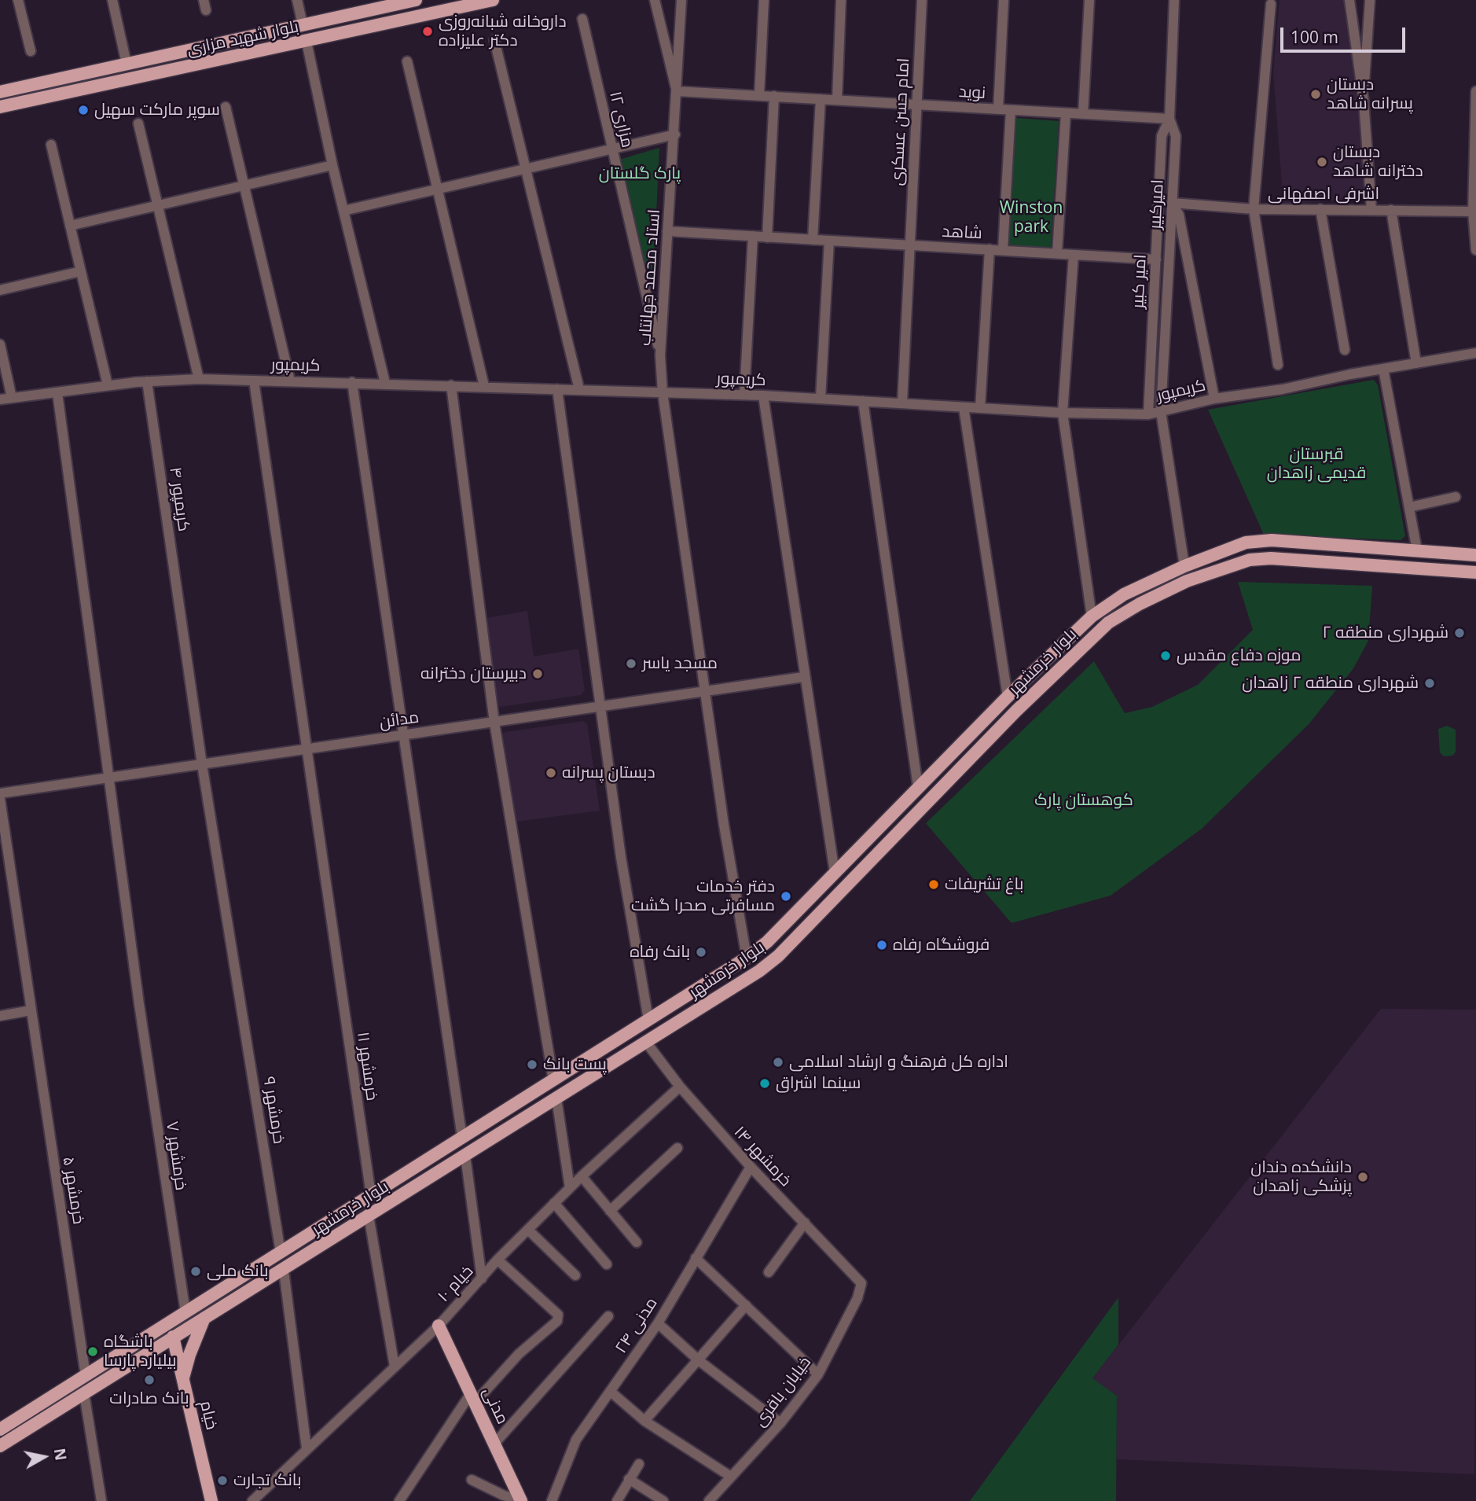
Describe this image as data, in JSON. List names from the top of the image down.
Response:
{
  "streets": {
    "main road": [
      "بلوار شهید مزاری",
      "بلوار خرمشهر",
      "مدنی",
      "خیام"
    ],
    "street": [
      "نوید",
      "مزاری ۱۲",
      "امام حسن عسکری",
      "اشرفی اصفهانی",
      "امیرکبیر",
      "شاهد",
      "استاد محمد جهانتاب",
      "امیر کبیر",
      "کریمپور",
      "کریمپور ۴",
      "مدائن",
      "خرمشهر ۱۱",
      "خرمشهر ۹",
      "خرمشهر ۷",
      "خرمشهر ۱۴",
      "خرمشهر ۵",
      "خیام ۱۰",
      "مدنی ۲۴",
      "خیابان باقری"
    ]
  },
  "crossings": [
    ["نوید", "امام حسن عسکری"],
    ["نوید", "امیرکبیر"],
    ["نوید", "استاد محمد جهانتاب"],
    ["نوید", "امیر کبیر"],
    ["مزاری ۱۲", "استاد محمد جهانتاب"],
    ["امام حسن عسکری", "شاهد"],
    ["امام حسن عسکری", "کریمپور"],
    ["اشرفی اصفهانی", "امیرکبیر"],
    ["امیرکبیر", "امیر کبیر"],
    ["امیرکبیر", "کریمپور"],
    ["امیرکبیر", "بلوار خرمشهر"],
    ["شاهد", "استاد محمد جهانتاب"],
    ["شاهد", "امیر کبیر"],
    ["استاد محمد جهانتاب", "کریمپور"],
    ["استاد محمد جهانتاب", "بلوار خرمشهر"],
    ["استاد محمد جهانتاب", "مدائن"],
    ["امیر کبیر", "کریمپور"],
    ["کریمپور", "کریمپور ۴"],
    ["کریمپور", "خرمشهر ۱۱"],
    ["کریمپور", "خرمشهر ۷"],
    ["کریمپور ۴", "مدائن"],
    ["کریمپور ۴", "خرمشهر ۹"],
    ["بلوار خرمشهر", "خرمشهر ۱۱"],
    ["بلوار خرمشهر", "خرمشهر ۹"],
    ["بلوار خرمشهر", "خرمشهر ۷"],
    ["بلوار خرمشهر", "خرمشهر ۱۴"],
    ["بلوار خرمشهر", "خرمشهر ۵"],
    ["بلوار خرمشهر", "خیام"],
    ["مدائن", "خرمشهر ۱۱"],
    ["مدائن", "خرمشهر ۹"],
    ["مدائن", "خرمشهر ۷"],
    ["خرمشهر ۱۴", "خیام ۱۰"],
    ["خرمشهر ۱۴", "مدنی ۲۴"],
    ["خرمشهر ۱۴", "خیابان باقری"],
    ["خیام ۱۰", "مدنی"]
  ],
  "parks": [
    "پارک گلستان",
    "Winston park",
    "قبرستان قدیمی زاهدان",
    "کوهستان پارک"
  ],
  "places": [
    "داروخانه شبانه‌روزی دکتر علیزاده",
    "دبستان پسرانه شاهد",
    "سوپر مارکت سهیل",
    "دبستان دخترانه شاهد",
    "شهرداری منطقه ۲",
    "موزه دفاع مقدس",
    "مسجد یاسر",
    "دبیرستان دخترانه",
    "شهرداری منطقه ۲ زاهدان",
    "دبستان پسرانه",
    "باغ تشریفات",
    "دفتر خدمات مسافرتی صحرا گشت",
    "فروشگاه رفاه",
    "بانک رفاه",
    "اداره کل فرهنگ و ارشاد اسلامی",
    "پست بانک",
    "سینما اشراق",
    "دانشکده دندان پزشکی زاهدان",
    "بانک ملی",
    "باشگاه بیلیارد پارسا",
    "بانک صادرات",
    "بانک تجارت"
  ],
  "scale_bar": "100 m",
  "north": "right"
}
